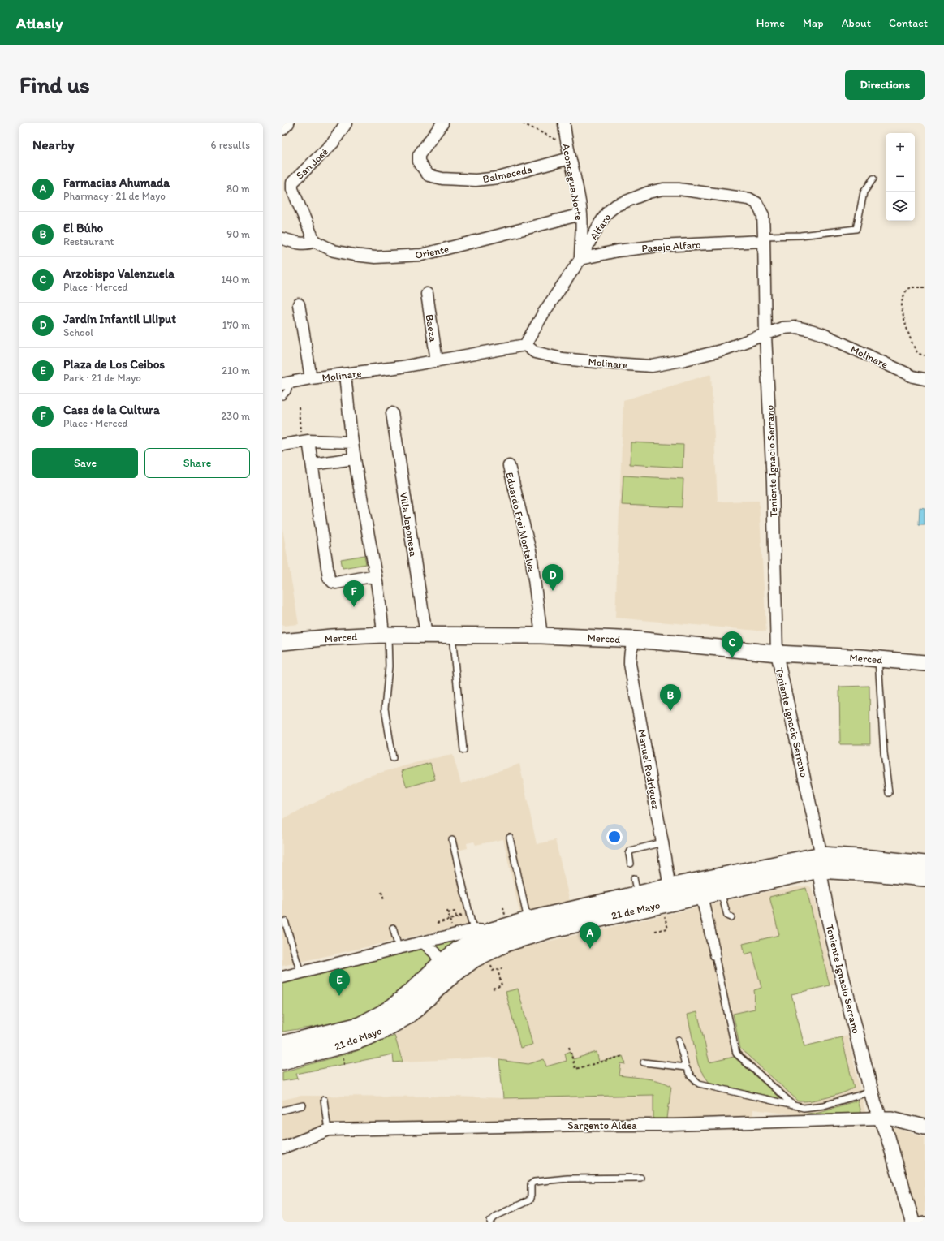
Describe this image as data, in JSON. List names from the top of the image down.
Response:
{
  "streets": {
    "main road": ["Merced", "21 de Mayo"],
    "street": [
      "San José",
      "Balmaceda",
      "Aconcagua Norte",
      "Alfaro",
      "Pasaje Alfaro",
      "Oriente",
      "Baeza",
      "Molinare",
      "Teniente Ignacio Serrano",
      "Eduardo Frei Montalva",
      "Villa Japonesa",
      "Manuel Rodríguez",
      "Sargento Aldea"
    ]
  },
  "crossings": [
    ["San José", "Oriente"],
    ["Balmaceda", "Aconcagua Norte"],
    ["Aconcagua Norte", "Alfaro"],
    ["Aconcagua Norte", "Pasaje Alfaro"],
    ["Aconcagua Norte", "Oriente"],
    ["Alfaro", "Pasaje Alfaro"],
    ["Alfaro", "Molinare"],
    ["Alfaro", "Teniente Ignacio Serrano"],
    ["Pasaje Alfaro", "Teniente Ignacio Serrano"],
    ["Baeza", "Molinare"],
    ["Molinare", "Teniente Ignacio Serrano"],
    ["Teniente Ignacio Serrano", "Merced"],
    ["Teniente Ignacio Serrano", "21 de Mayo"],
    ["Teniente Ignacio Serrano", "Sargento Aldea"],
    ["Eduardo Frei Montalva", "Merced"],
    ["Villa Japonesa", "Merced"],
    ["Merced", "Manuel Rodríguez"],
    ["Manuel Rodríguez", "21 de Mayo"]
  ],
  "page": {
    "header": "Atlasly",
    "nav": [
      "Home",
      "Map",
      "About",
      "Contact"
    ],
    "buttons": [
      "Directions",
      ["Save", "Share"]
    ],
    "title": "Find us",
    "heading": ["Nearby", "6 results"],
    "map_buttons": ["+", "−"],
    "list": [
      {
        "mark": "A",
        "name": "Farmacias Ahumada",
        "note": "Pharmacy · 21 de Mayo",
        "value": "80 m"
      },
      {
        "mark": "B",
        "name": "El Búho",
        "note": "Restaurant",
        "value": "90 m"
      },
      {
        "mark": "C",
        "name": "Arzobispo Valenzuela",
        "note": "Place · Merced",
        "value": "140 m"
      },
      {
        "mark": "D",
        "name": "Jardín Infantil Liliput",
        "note": "School",
        "value": "170 m"
      },
      {
        "mark": "E",
        "name": "Plaza de Los Ceibos",
        "note": "Park · 21 de Mayo",
        "value": "210 m"
      },
      {
        "mark": "F",
        "name": "Casa de la Cultura",
        "note": "Place · Merced",
        "value": "230 m"
      }
    ],
    "pins": [
      "D",
      "F",
      "C",
      "B",
      "A",
      "E"
    ]
  }
}
